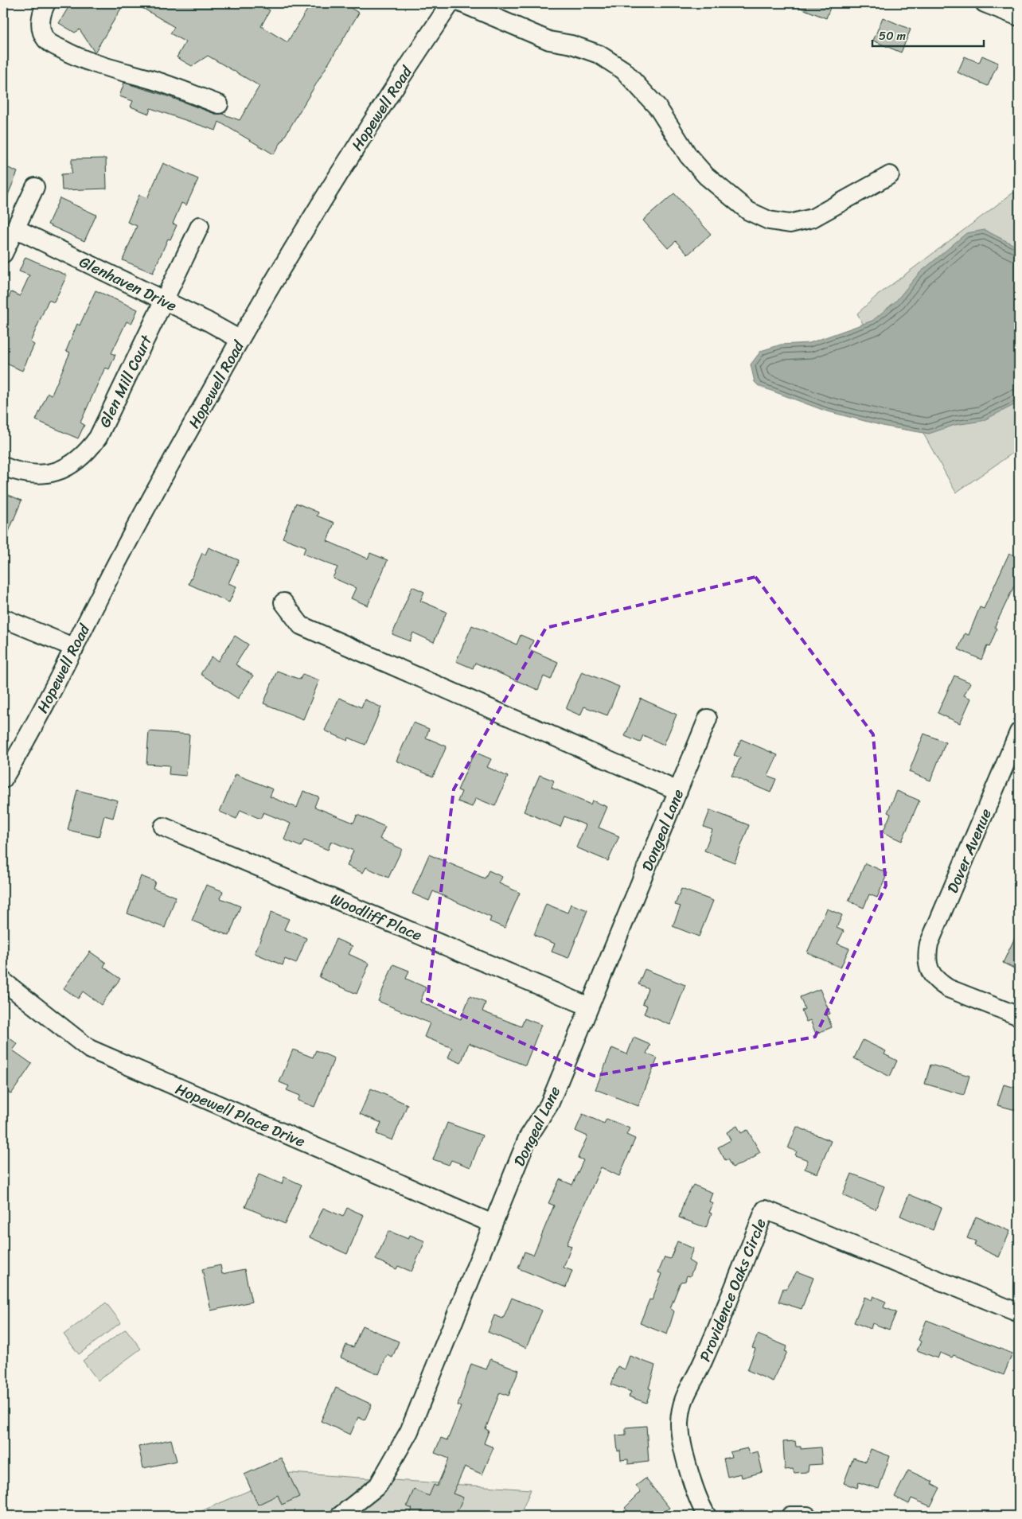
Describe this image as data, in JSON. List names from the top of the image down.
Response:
{
  "streets": {
    "street": [
      "Hopewell Road",
      "Glenhaven Drive",
      "Glen Mill Court",
      "Dongeal Lane",
      "Dover Avenue",
      "Woodliff Place",
      "Hopewell Place Drive",
      "Providence Oaks Circle"
    ]
  },
  "crossings": [
    ["Hopewell Road", "Glenhaven Drive"],
    ["Glenhaven Drive", "Glen Mill Court"],
    ["Dongeal Lane", "Woodliff Place"],
    ["Dongeal Lane", "Hopewell Place Drive"]
  ],
  "scale_bar": "50 m"
}
